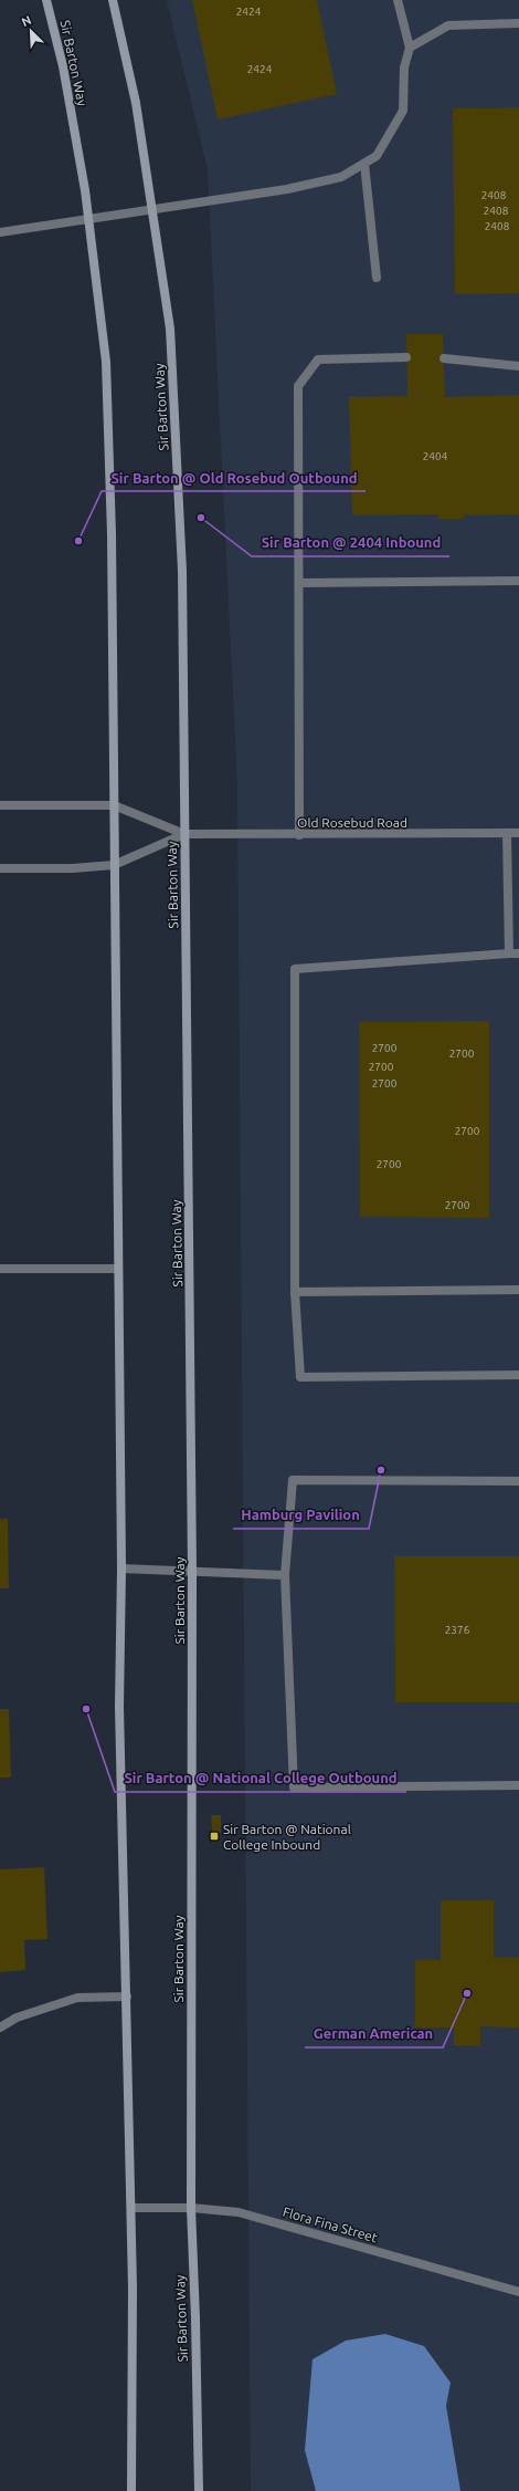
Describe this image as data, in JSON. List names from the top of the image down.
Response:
{
  "streets": {
    "main road": ["Sir Barton Way"],
    "street": ["Old Rosebud Road", "Flora Fina Street"]
  },
  "crossings": [
    ["Sir Barton Way", "Old Rosebud Road"],
    ["Sir Barton Way", "Flora Fina Street"]
  ],
  "places": {
    "other": [
      "Sir Barton @ 2404 Inbound",
      "Sir Barton @ Old Rosebud Outbound",
      "Hamburg Pavilion",
      "Sir Barton @ National College Outbound",
      "German American"
    ],
    "transit": ["Sir Barton @ National College Inbound"]
  },
  "house_numbers": [
    "2424",
    "2424",
    "2408",
    "2408",
    "2408",
    "2404",
    "2700",
    "2700",
    "2700",
    "2700",
    "2700",
    "2700",
    "2700",
    "2376"
  ],
  "north": "top left"
}
